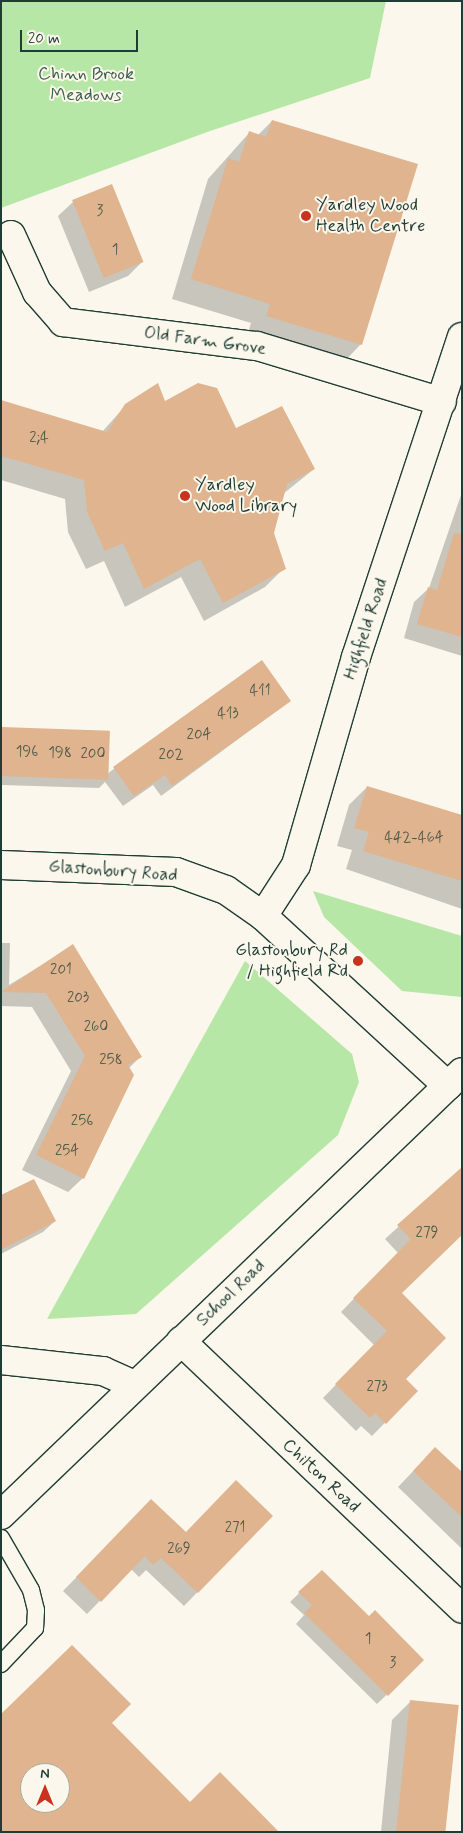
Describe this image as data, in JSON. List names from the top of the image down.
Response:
{
  "streets": {
    "street": [
      "Old Farm Grove",
      "Highfield Road",
      "Glastonbury Road",
      "School Road",
      "Chilton Road"
    ]
  },
  "crossings": [
    ["Old Farm Grove", "Highfield Road"],
    ["Highfield Road", "Glastonbury Road"],
    ["Glastonbury Road", "School Road"],
    ["School Road", "Chilton Road"]
  ],
  "parks": ["Chinn Brook Meadows"],
  "places": ["Yardley Wood Health Centre", "Yardley Wood Library", "Glastonbury Rd / Highfield Rd"],
  "house_numbers": [
    "3",
    "1",
    "2;4",
    "411",
    "413",
    "204",
    "196",
    "198",
    "200",
    "202",
    "442-464",
    "201",
    "203",
    "260",
    "258",
    "256",
    "254",
    "279",
    "273",
    "271",
    "269",
    "1",
    "3"
  ],
  "scale_bar": "20 m",
  "north": "top"
}
